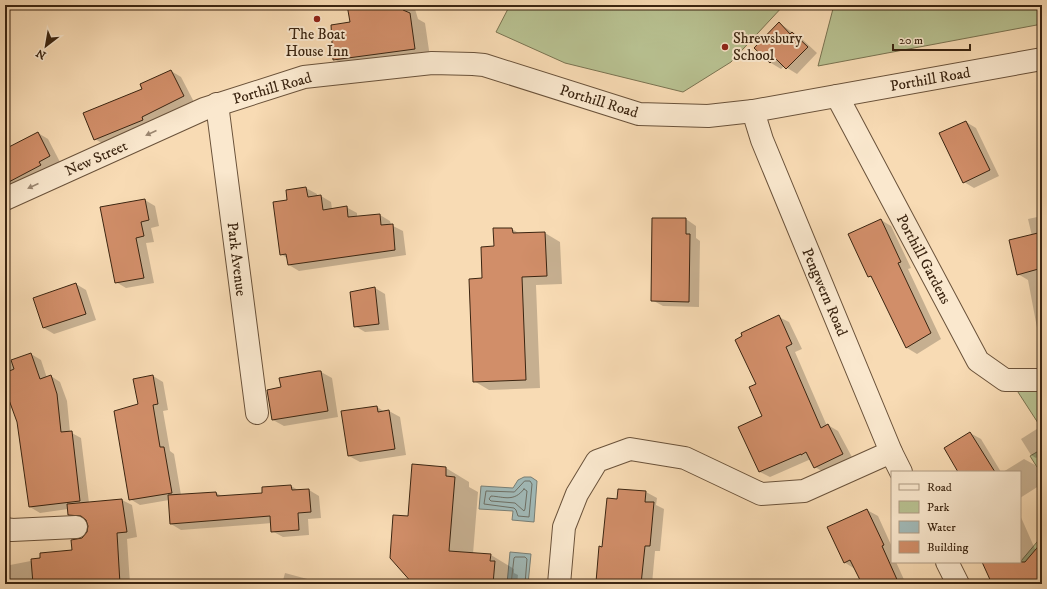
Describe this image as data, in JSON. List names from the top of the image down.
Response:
{
  "streets": {
    "street": [
      "Porthill Road",
      "New Street",
      "Park Avenue",
      "Porthill Gardens",
      "Pengwern Road"
    ]
  },
  "crossings": [
    ["Porthill Road", "New Street"],
    ["Porthill Road", "Park Avenue"],
    ["Porthill Road", "Porthill Gardens"],
    ["Porthill Road", "Pengwern Road"]
  ],
  "one_way": ["New Street"],
  "places": ["The Boat House Inn", "Shrewsbury School"],
  "legend": [
    "Road",
    "Park",
    "Water",
    "Building"
  ],
  "scale_bar": "20 m",
  "north": "bottom left"
}
